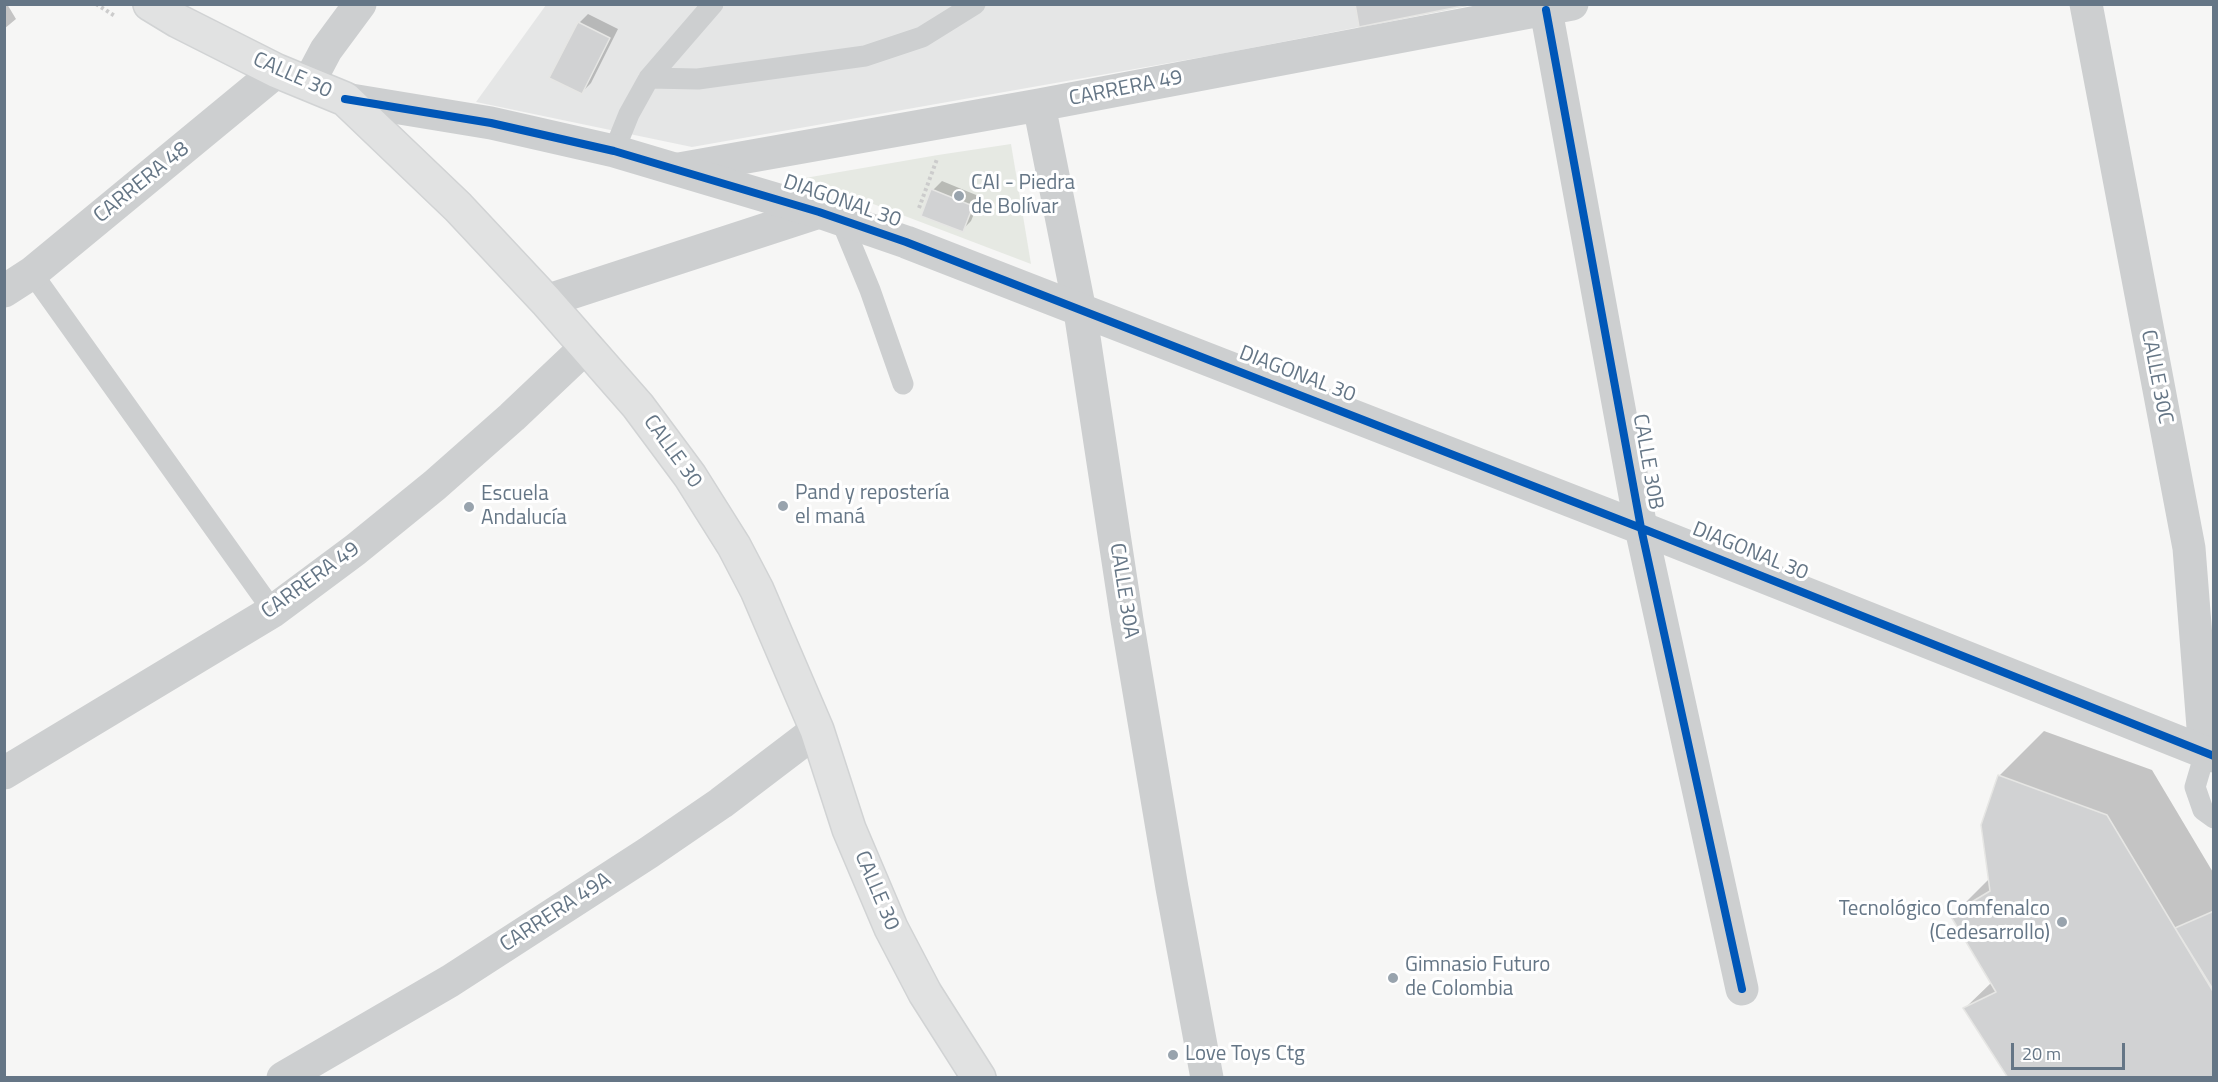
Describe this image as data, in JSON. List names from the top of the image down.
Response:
{
  "streets": {
    "main road": ["CALLE 30"],
    "street": [
      "CARRERA 49",
      "CARRERA 48",
      "DIAGONAL 30",
      "CALLE 30C",
      "CALLE 30B",
      "CALLE 30A",
      "CARRERA 49A"
    ]
  },
  "crossings": [
    ["CALLE 30", "CARRERA 49"],
    ["CALLE 30", "CARRERA 48"],
    ["CALLE 30", "DIAGONAL 30"],
    ["CALLE 30", "CARRERA 49A"],
    ["CARRERA 49", "DIAGONAL 30"],
    ["CARRERA 49", "CALLE 30B"],
    ["CARRERA 49", "CALLE 30A"],
    ["DIAGONAL 30", "CALLE 30C"],
    ["DIAGONAL 30", "CALLE 30B"],
    ["DIAGONAL 30", "CALLE 30A"]
  ],
  "places": [
    "CAI - Piedra de Bolívar",
    "Pand y repostería el maná",
    "Escuela Andalucía",
    "Tecnológico Comfenalco (Cedesarrollo)",
    "Gimnasio Futuro de Colombia",
    "Love Toys Ctg"
  ],
  "scale_bar": "20 m"
}
